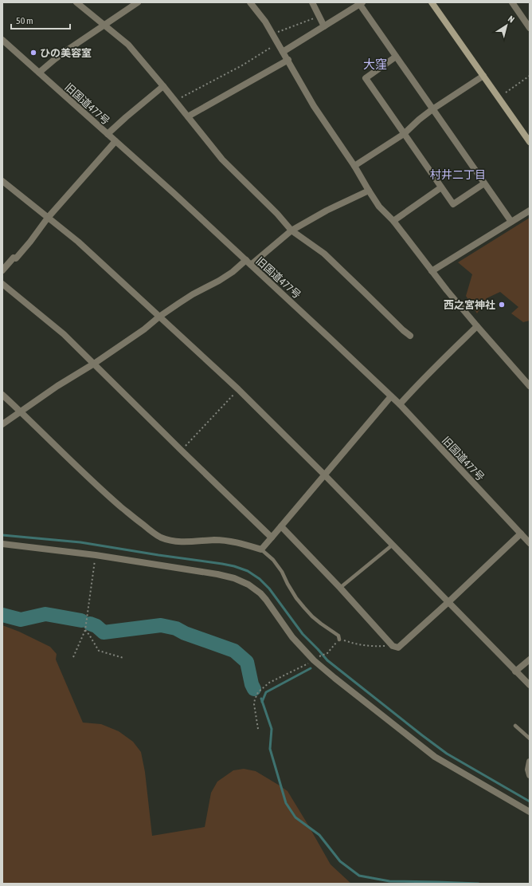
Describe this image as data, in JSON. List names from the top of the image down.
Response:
{
  "streets": {
    "street": ["旧国道477号"]
  },
  "districts": ["大窪", "村井二丁目"],
  "places": ["ひの美容室", "西之宮神社"],
  "scale_bar": "50 m",
  "north": "top right"
}
